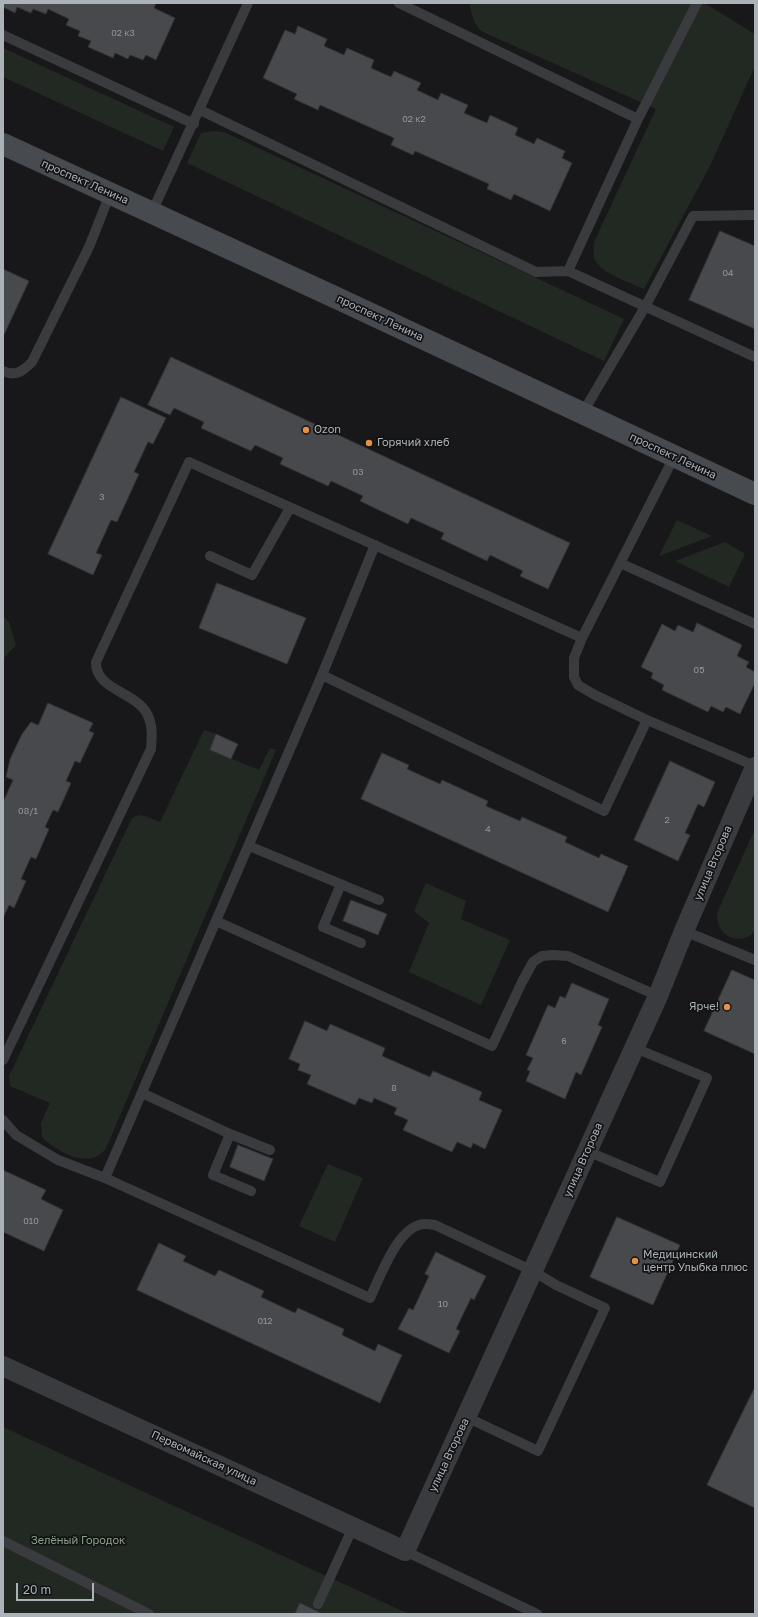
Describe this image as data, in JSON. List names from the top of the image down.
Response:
{
  "streets": {
    "main road": ["проспект Ленина"],
    "street": ["улица Второва", "Первомайская улица"]
  },
  "crossings": [
    ["улица Второва", "Первомайская улица"]
  ],
  "parks": ["Зелёный Городок"],
  "places": [
    "Ozon",
    "Горячий хлеб",
    "Ярче!",
    "Медицинский центр Улыбка плюс"
  ],
  "house_numbers": [
    "02 к3",
    "02 к2",
    "04",
    "03",
    "3",
    "05",
    "08/1",
    "2",
    "4",
    "6",
    "8",
    "010",
    "10",
    "012"
  ],
  "scale_bar": "20 m"
}
